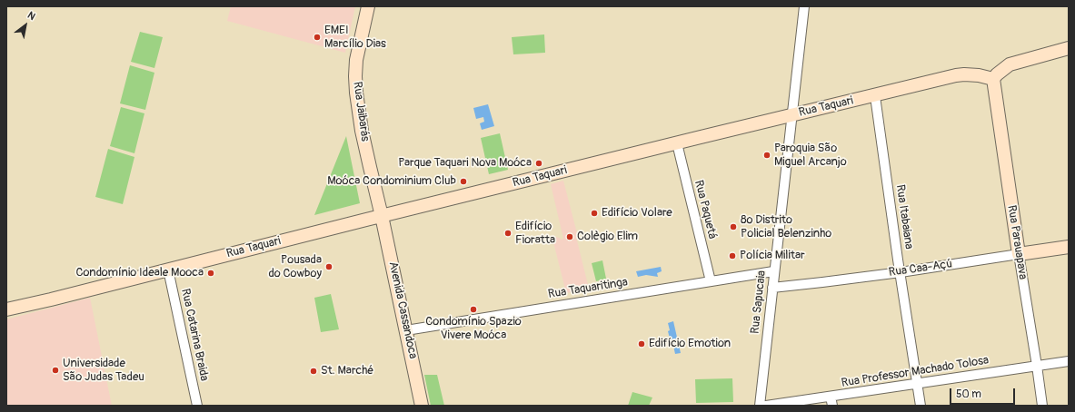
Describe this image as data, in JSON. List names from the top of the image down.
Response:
{
  "streets": {
    "main road": [
      "Rua Taquari",
      "Rua Jaibarás",
      "Rua Parauapava",
      "Rua Caa-Açú",
      "Avenida Cassandoca"
    ],
    "street": [
      "Rua Paquetá",
      "Rua Itabaiana",
      "Rua Taquaritinga",
      "Rua Sapucaia",
      "Rua Catarina Braida",
      "Rua Professor Machado Tolosa"
    ]
  },
  "crossings": [
    ["Rua Taquari", "Rua Jaibarás"],
    ["Rua Taquari", "Rua Paquetá"],
    ["Rua Taquari", "Rua Itabaiana"],
    ["Rua Taquari", "Rua Parauapava"],
    ["Rua Taquari", "Rua Sapucaia"],
    ["Rua Taquari", "Avenida Cassandoca"],
    ["Rua Taquari", "Rua Catarina Braida"],
    ["Rua Jaibarás", "Avenida Cassandoca"],
    ["Rua Paquetá", "Rua Taquaritinga"],
    ["Rua Itabaiana", "Rua Caa-Açú"],
    ["Rua Itabaiana", "Rua Professor Machado Tolosa"],
    ["Rua Parauapava", "Rua Caa-Açú"],
    ["Rua Parauapava", "Rua Professor Machado Tolosa"],
    ["Rua Caa-Açú", "Rua Sapucaia"],
    ["Rua Taquaritinga", "Rua Sapucaia"],
    ["Rua Taquaritinga", "Avenida Cassandoca"]
  ],
  "places": [
    "EMEI Marcílio Dias",
    "Paroquia São Miguel Arcanjo",
    "Parque Taquari Nova Moóca",
    "Moóca Condominium Club",
    "Edifício Volare",
    "8º Distrito Policial Belenzinho",
    "Edifício Fioratta",
    "Colègio Elim",
    "Polícia Militar",
    "Pousada do Cowboy",
    "Condomínio Ideale Mooca",
    "Condomínio Spazio Vivere Moóca",
    "Edifício Emotion",
    "Universidade São Judas Tadeu",
    "St. Marché"
  ],
  "scale_bar": "50 m",
  "north": "top right"
}
